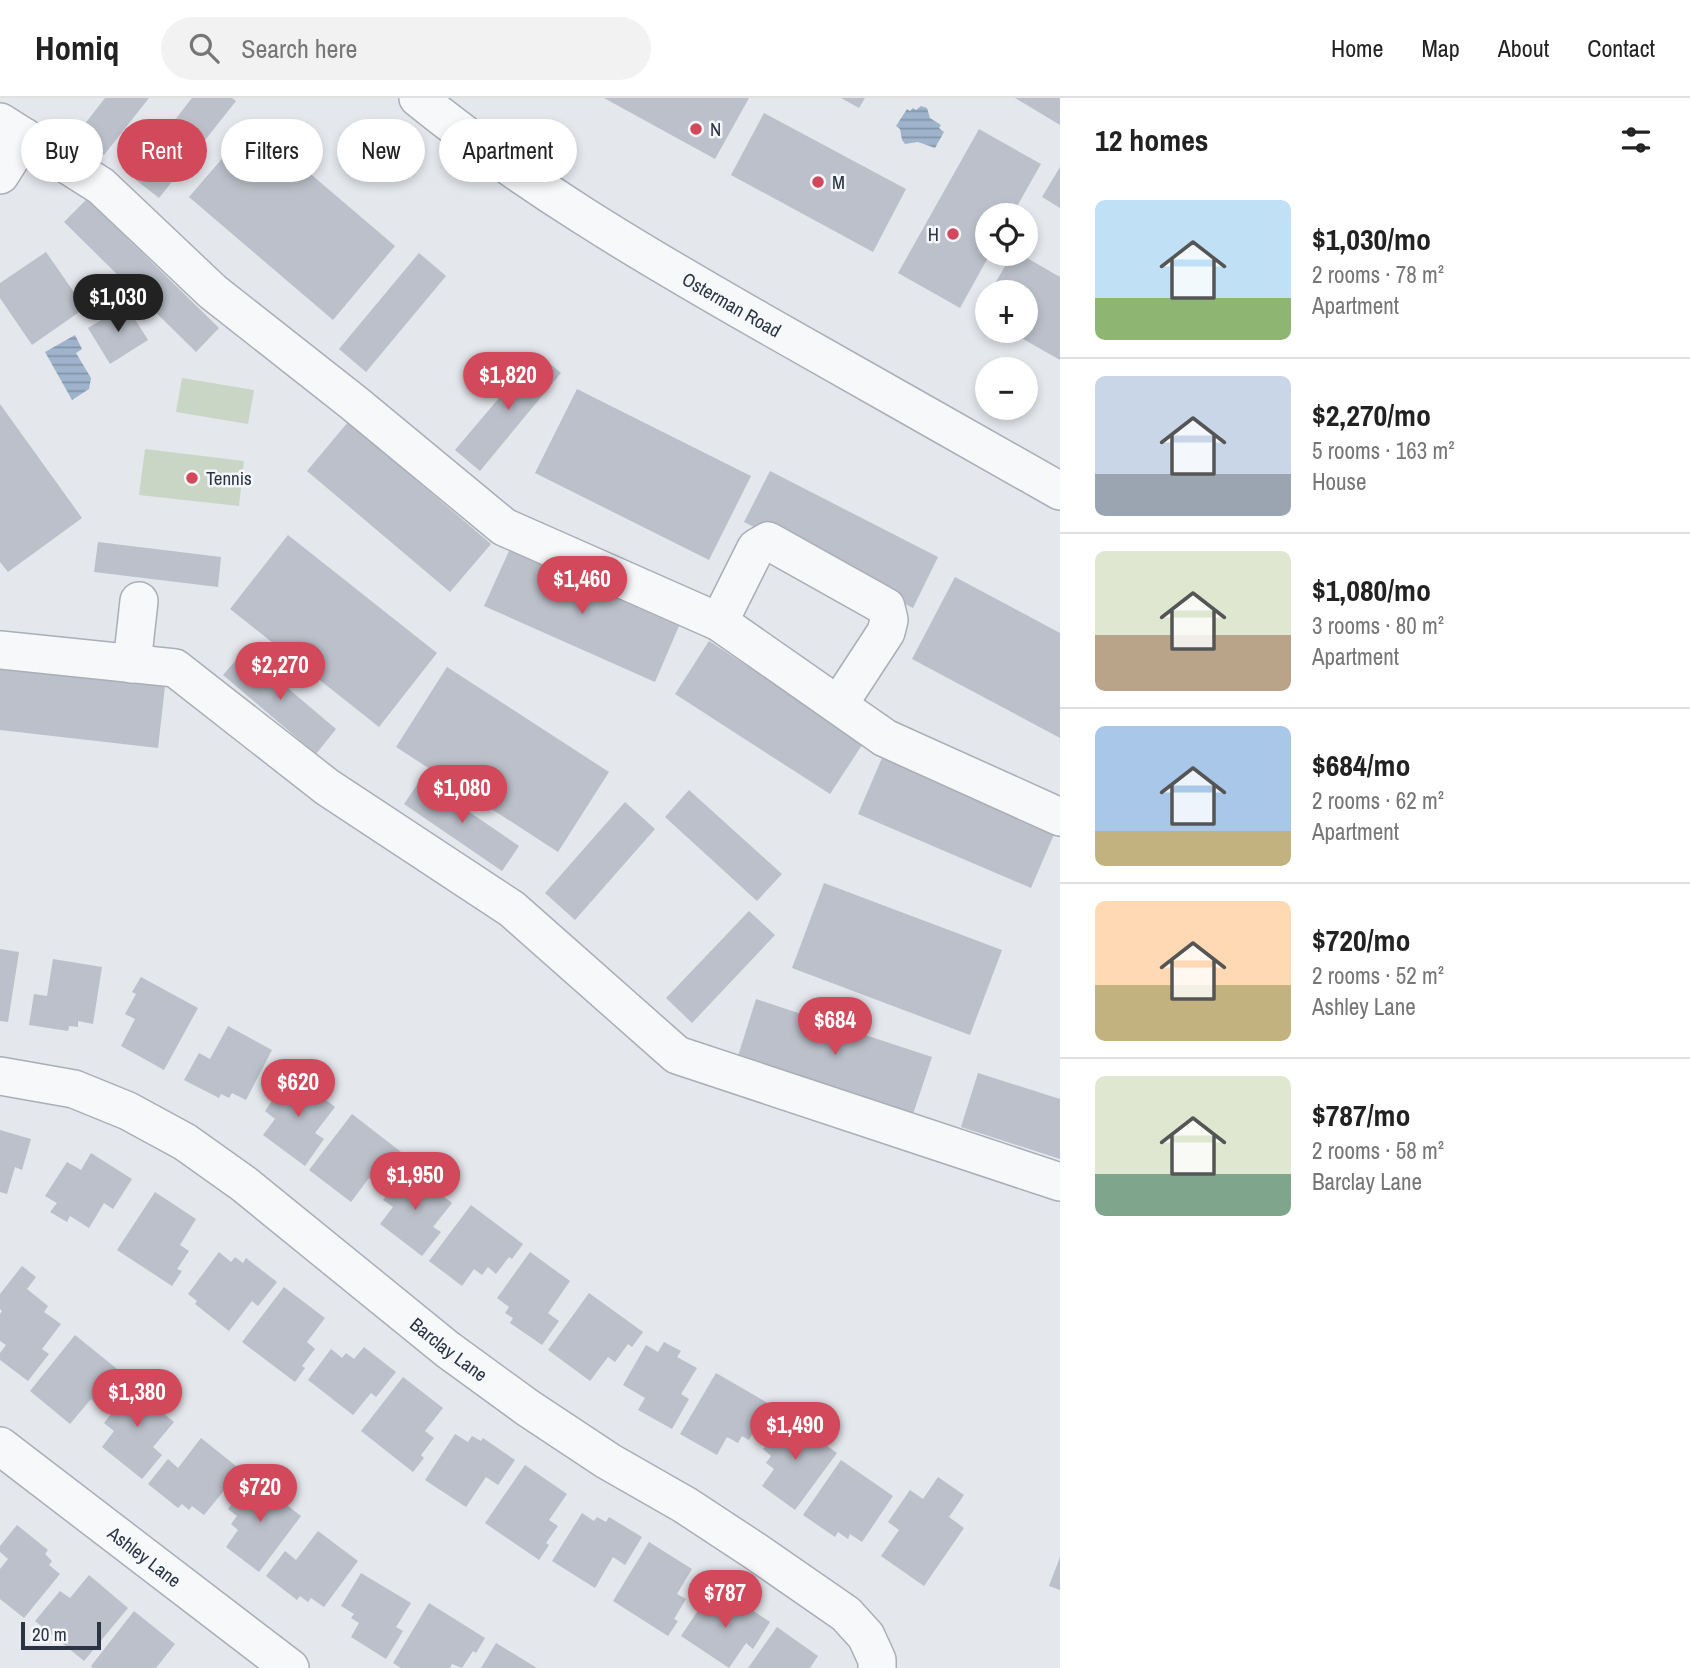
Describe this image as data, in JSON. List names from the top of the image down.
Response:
{
  "streets": {
    "street": ["Osterman Road", "Barclay Lane", "Ashley Lane"]
  },
  "places": [
    "N",
    "M",
    "H",
    "Tennis"
  ],
  "scale_bar": "20 m",
  "page": {
    "header": "Homiq",
    "search": "Search here",
    "nav": [
      "Home",
      "Map",
      "About",
      "Contact"
    ],
    "heading": "12 homes",
    "chip": [
      "Buy",
      "Rent",
      "Filters",
      "New",
      "Apartment"
    ],
    "list": [
      {
        "name": "$1,030/mo",
        "note": "2 rooms · 78 m² · Apartment"
      },
      {
        "name": "$2,270/mo",
        "note": "5 rooms · 163 m² · House"
      },
      {
        "name": "$1,080/mo",
        "note": "3 rooms · 80 m² · Apartment"
      },
      {
        "name": "$684/mo",
        "note": "2 rooms · 62 m² · Apartment"
      },
      {
        "name": "$720/mo",
        "note": "2 rooms · 52 m² · Ashley Lane"
      },
      {
        "name": "$787/mo",
        "note": "2 rooms · 58 m² · Barclay Lane"
      }
    ],
    "map_buttons": ["+", "−"],
    "price": [
      "$1,030",
      "$1,820",
      "$1,460",
      "$2,270",
      "$1,080",
      "$684",
      "$620",
      "$1,950",
      "$1,380",
      "$1,490",
      "$720",
      "$787"
    ],
    "scale": "20 m"
  }
}
